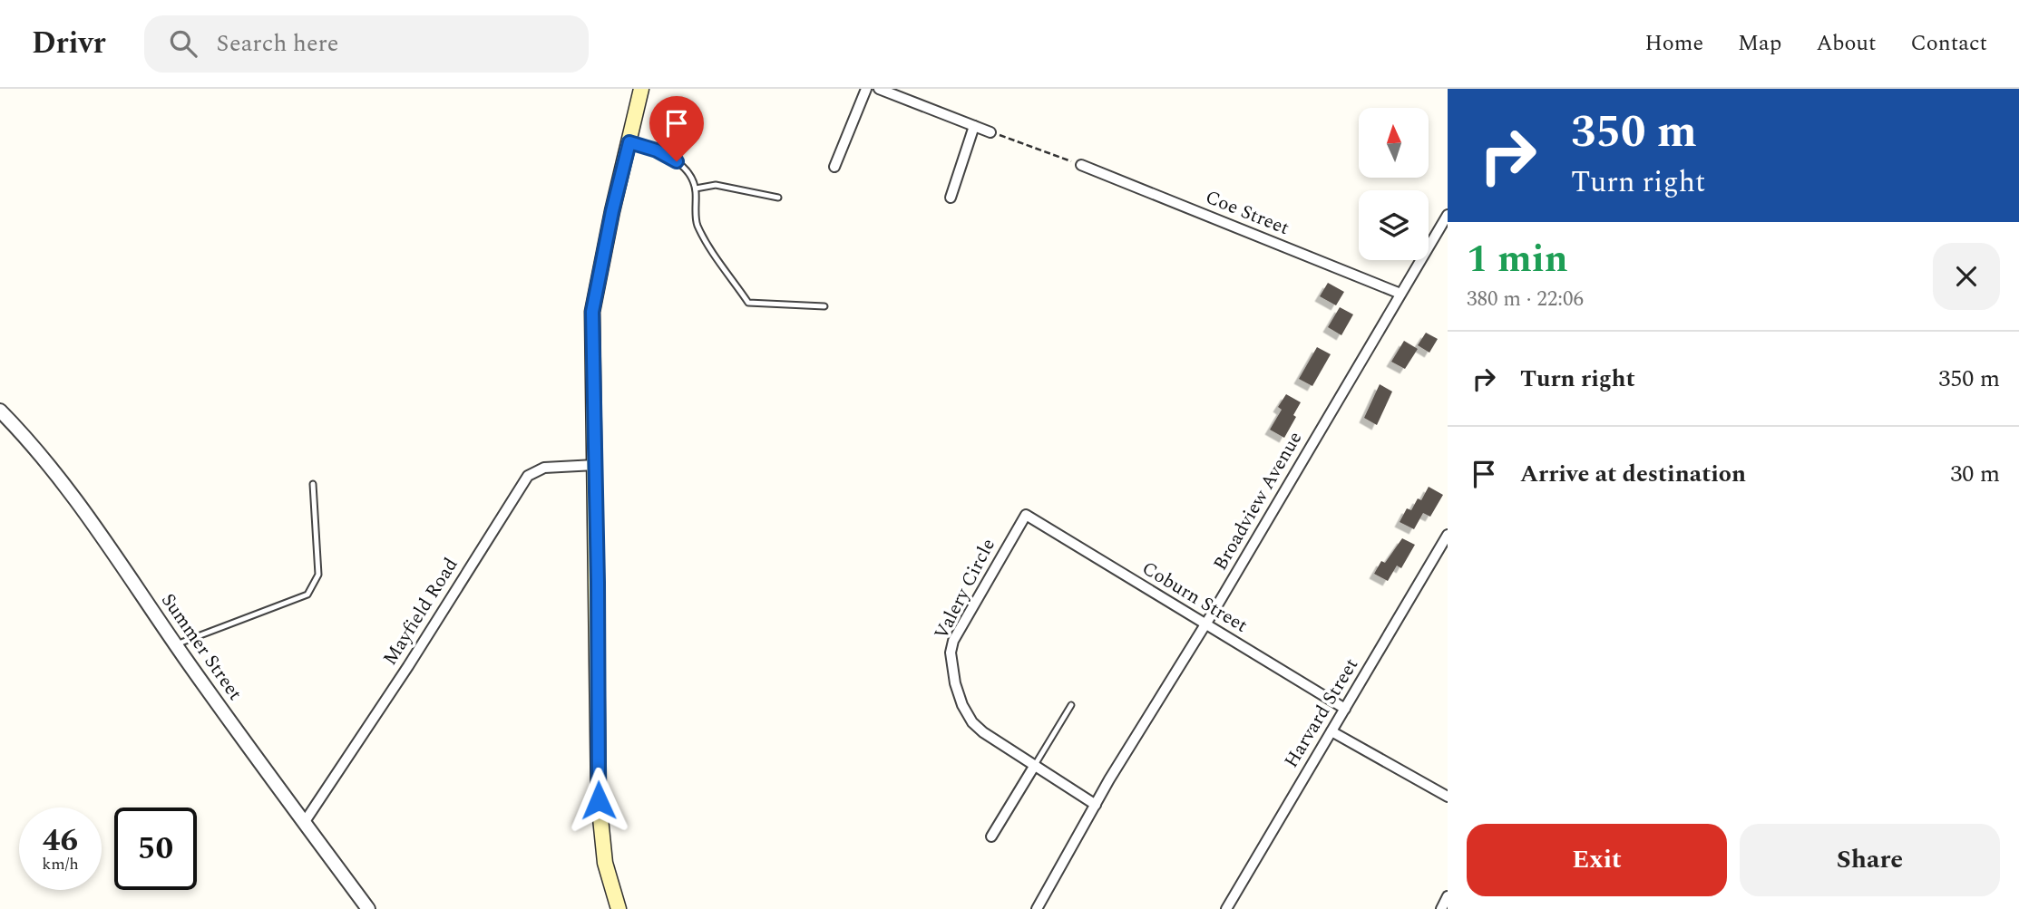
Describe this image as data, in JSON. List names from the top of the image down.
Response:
{
  "streets": {
    "street": [
      "Coe Street",
      "Broadview Avenue",
      "Valery Circle",
      "Coburn Street",
      "Mayfield Road",
      "Summer Street",
      "Harvard Street"
    ]
  },
  "crossings": [
    ["Coe Street", "Broadview Avenue"],
    ["Broadview Avenue", "Valery Circle"],
    ["Broadview Avenue", "Coburn Street"],
    ["Valery Circle", "Coburn Street"],
    ["Coburn Street", "Harvard Street"],
    ["Mayfield Road", "Summer Street"]
  ],
  "north": "top",
  "page": {
    "header": "Drivr",
    "search": "Search here",
    "nav": [
      "Home",
      "Map",
      "About",
      "Contact"
    ],
    "turn": ["350 m", "Turn right"],
    "heading": ["1 min", "380 m · 22:06"],
    "list": [
      {
        "name": "Turn right",
        "value": "350 m"
      },
      {
        "name": "Arrive at destination",
        "value": "30 m"
      }
    ],
    "speed": "46 km/h",
    "limit": "50",
    "buttons": ["Exit", "Share"]
  }
}
